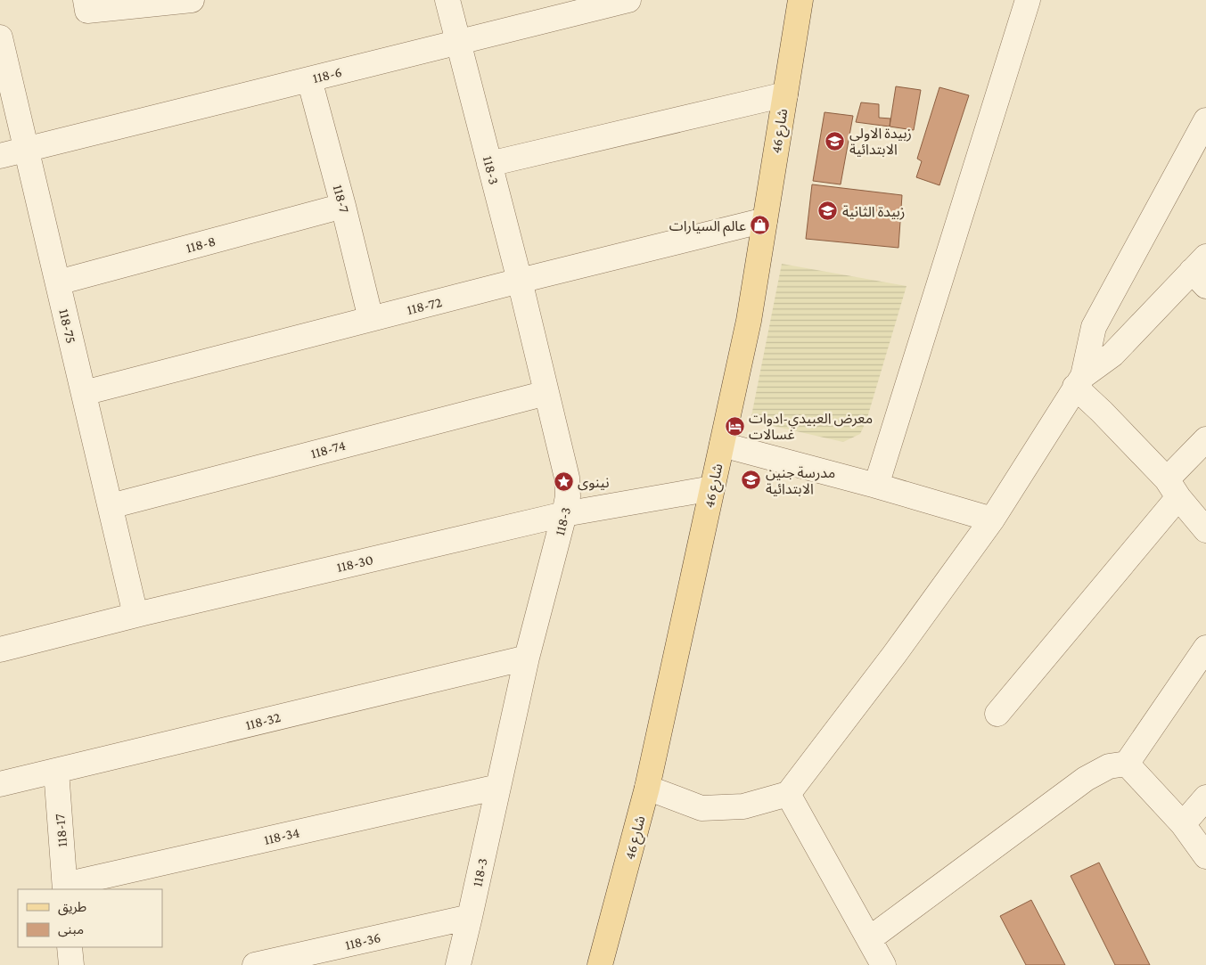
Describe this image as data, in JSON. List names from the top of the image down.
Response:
{
  "streets": {
    "main road": ["شارع 46"],
    "street": [
      "118-6",
      "118-3",
      "118-7",
      "118-8",
      "118-72",
      "118-75",
      "118-74",
      "118-30",
      "118-32",
      "118-17",
      "118-34",
      "118-36"
    ]
  },
  "crossings": [
    ["118-6", "118-3"],
    ["118-6", "118-7"],
    ["118-6", "118-75"],
    ["شارع 46", "118-72"],
    ["شارع 46", "118-30"],
    ["118-3", "118-72"],
    ["118-3", "118-74"],
    ["118-3", "118-30"],
    ["118-3", "118-32"],
    ["118-3", "118-34"],
    ["118-3", "118-36"],
    ["118-7", "118-8"],
    ["118-7", "118-72"],
    ["118-8", "118-75"],
    ["118-72", "118-75"],
    ["118-75", "118-74"],
    ["118-75", "118-30"],
    ["118-32", "118-17"],
    ["118-17", "118-34"]
  ],
  "places": {
    "school or university": ["زبيدة الاولى الابتدائية", "زبيدة الثانية", "مدرسة جنين الابتدائية"],
    "shop": ["عالم السيارات"],
    "hotel": ["معرض العبيدي-ادوات غسالات"],
    "place": ["نينوى"]
  },
  "legend": ["طريق", "مبنى"]
}
